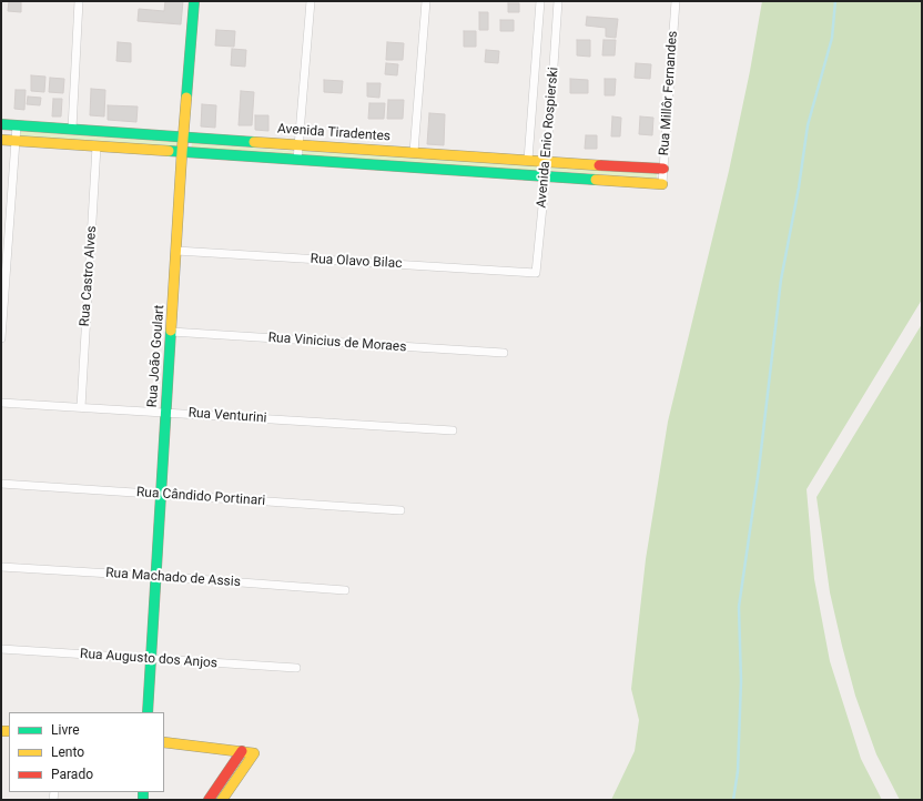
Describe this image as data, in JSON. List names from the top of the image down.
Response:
{
  "streets": {
    "street": [
      "Rua Millôr Fernandes",
      "Avenida Tiradentes",
      "Avenida Enio Rospierski",
      "Rua Olavo Bilac",
      "Rua Castro Alves",
      "Rua Vinicius de Moraes",
      "Rua João Goulart",
      "Rua Venturini",
      "Rua Cândido Portinari",
      "Rua Machado de Assis",
      "Rua Augusto dos Anjos"
    ]
  },
  "crossings": [
    ["Rua Millôr Fernandes", "Avenida Tiradentes"],
    ["Avenida Tiradentes", "Avenida Enio Rospierski"],
    ["Avenida Tiradentes", "Rua João Goulart"],
    ["Avenida Enio Rospierski", "Rua Olavo Bilac"],
    ["Rua Olavo Bilac", "Rua João Goulart"],
    ["Rua Castro Alves", "Rua Venturini"],
    ["Rua Vinicius de Moraes", "Rua João Goulart"],
    ["Rua João Goulart", "Rua Venturini"],
    ["Rua João Goulart", "Rua Cândido Portinari"],
    ["Rua João Goulart", "Rua Machado de Assis"],
    ["Rua João Goulart", "Rua Augusto dos Anjos"]
  ],
  "legend": ["Livre", "Lento", "Parado"]
}
